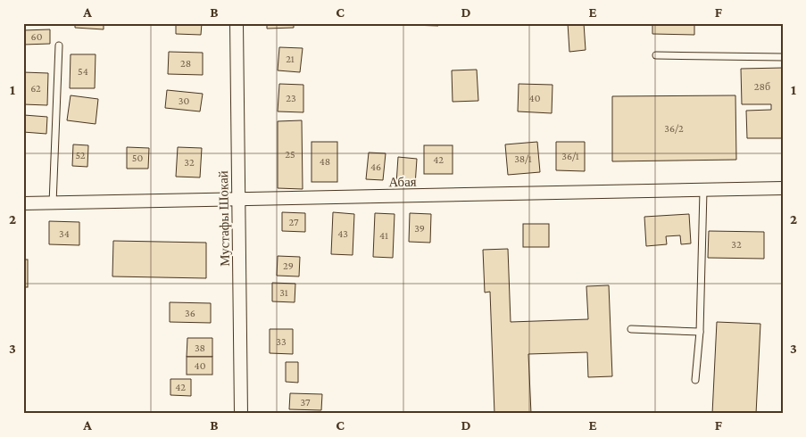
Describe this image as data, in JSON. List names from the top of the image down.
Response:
{
  "streets": {
    "street": ["Абая", "Мустафы Шокай"]
  },
  "crossings": [
    ["Абая", "Мустафы Шокай"]
  ],
  "house_numbers": [
    "60",
    "21",
    "28",
    "54",
    "28б",
    "62",
    "23",
    "40",
    "30",
    "36/2",
    "25",
    "52",
    "36/1",
    "50",
    "38/1",
    "42",
    "48",
    "32",
    "46",
    "27",
    "39",
    "34",
    "43",
    "41",
    "32",
    "29",
    "31",
    "36",
    "33",
    "38",
    "40",
    "42",
    "37"
  ],
  "grid": {
    "columns": [
      "A",
      "B",
      "C",
      "D",
      "E",
      "F"
    ],
    "rows": ["1", "2", "3"]
  }
}
